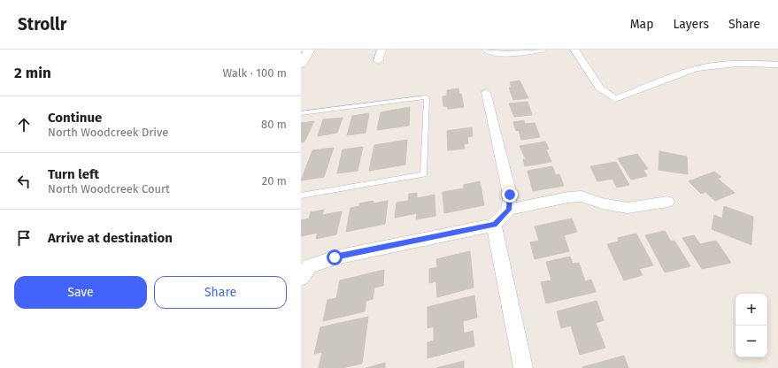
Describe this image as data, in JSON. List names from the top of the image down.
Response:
{
  "page": {
    "header": "Strollr",
    "nav": ["Map", "Layers", "Share"],
    "heading": ["2 min", "Walk · 100 m"],
    "list": [
      ["Continue", "North Woodcreek Drive", "80 m"],
      ["Turn left", "North Woodcreek Court", "20 m"],
      "Arrive at destination"
    ],
    "buttons": ["Save", "Share"],
    "map_buttons": ["+", "−"]
  }
}
